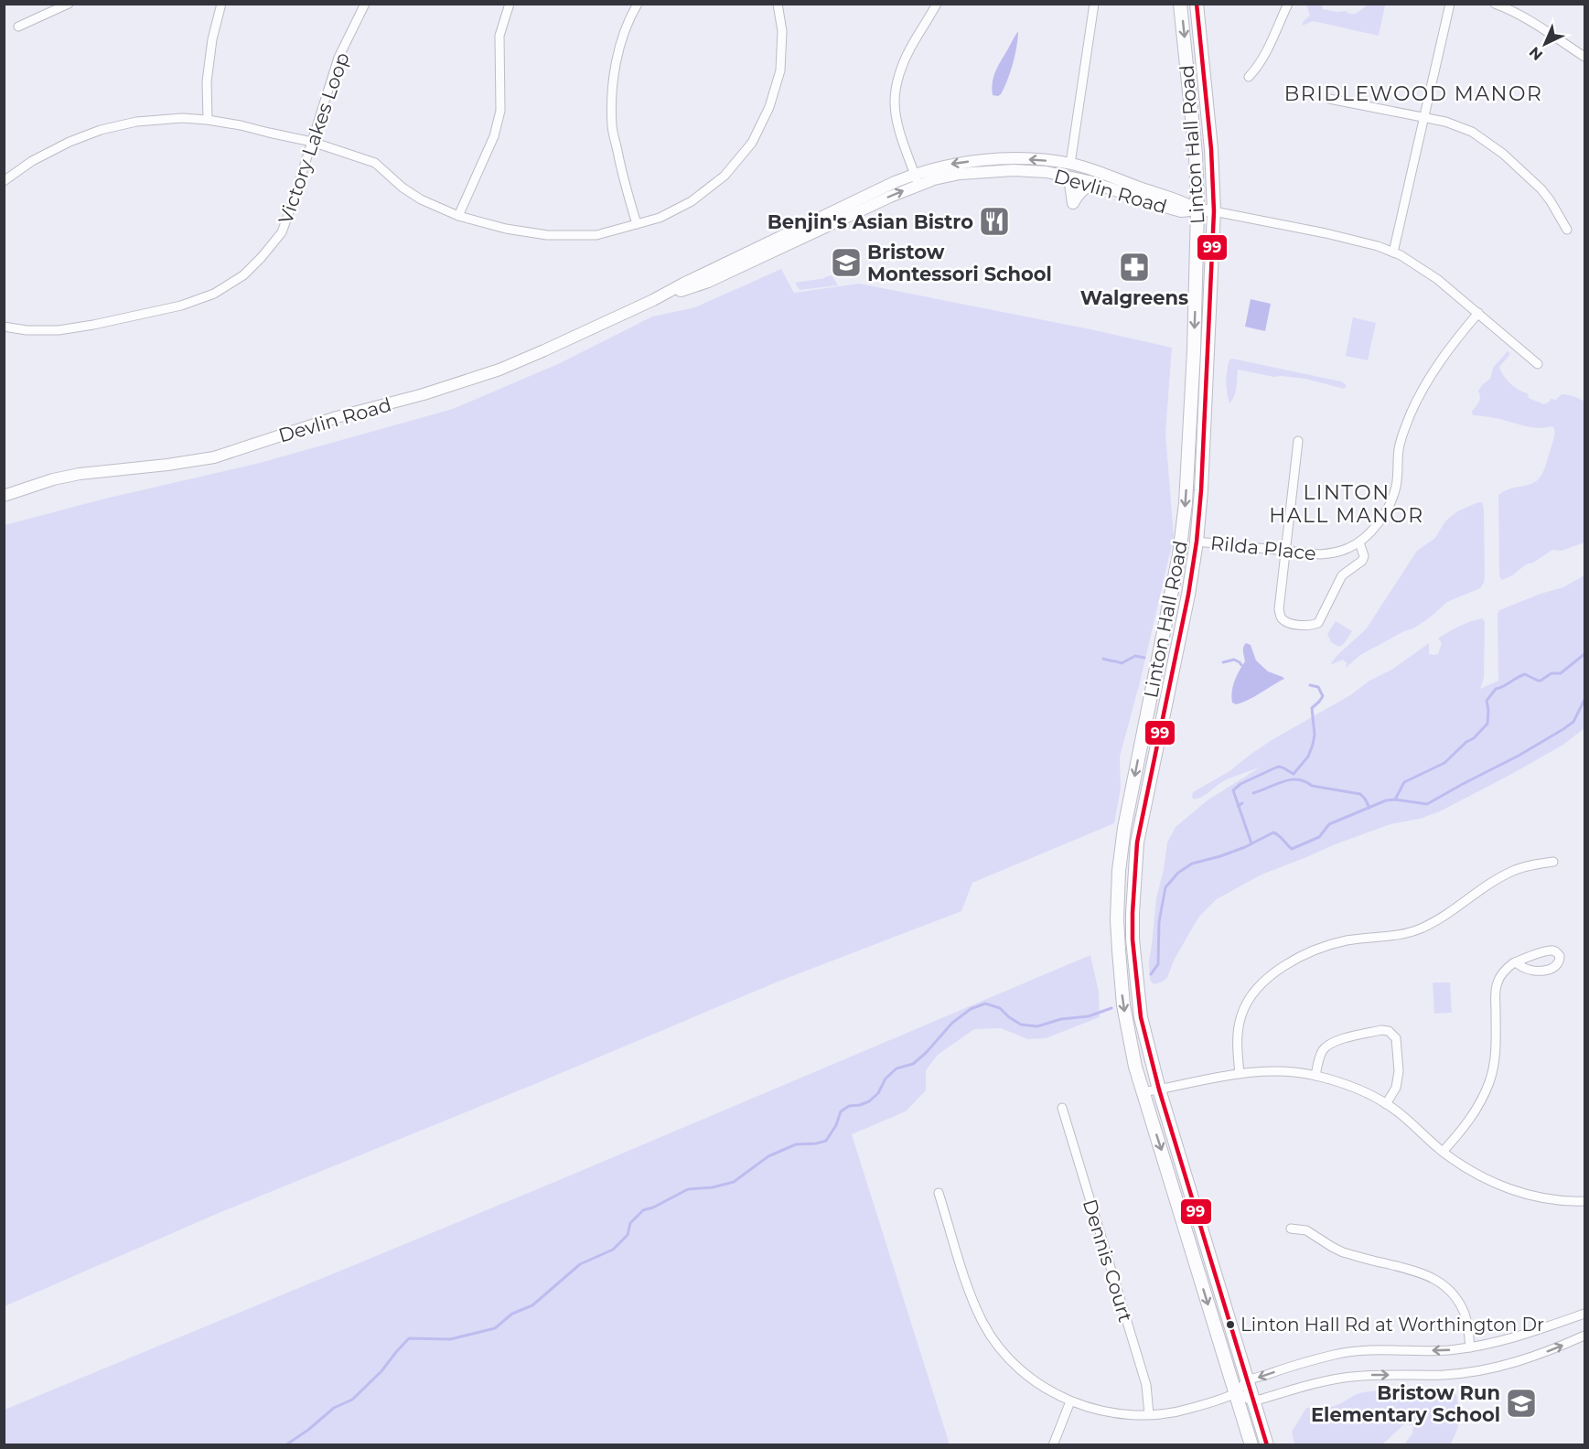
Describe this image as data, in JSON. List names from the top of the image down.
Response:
{
  "streets": {
    "main road": ["Linton Hall Road", "Devlin Road"],
    "street": ["Victory Lakes Loop", "Rilda Place", "Dennis Court"]
  },
  "crossings": [
    ["Linton Hall Road", "Devlin Road"],
    ["Linton Hall Road", "Rilda Place"]
  ],
  "districts": ["BRIDLEWOOD MANOR", "LINTON HALL MANOR"],
  "places": {
    "restaurant": ["Benjin's Asian Bistro"],
    "school or university": ["Bristow Montessori School", "Bristow Run Elementary School"],
    "pharmacy": ["Walgreens"],
    "other": ["Linton Hall Rd at Worthington Dr"]
  },
  "lines": ["transit line 99"],
  "north": "bottom left"
}
